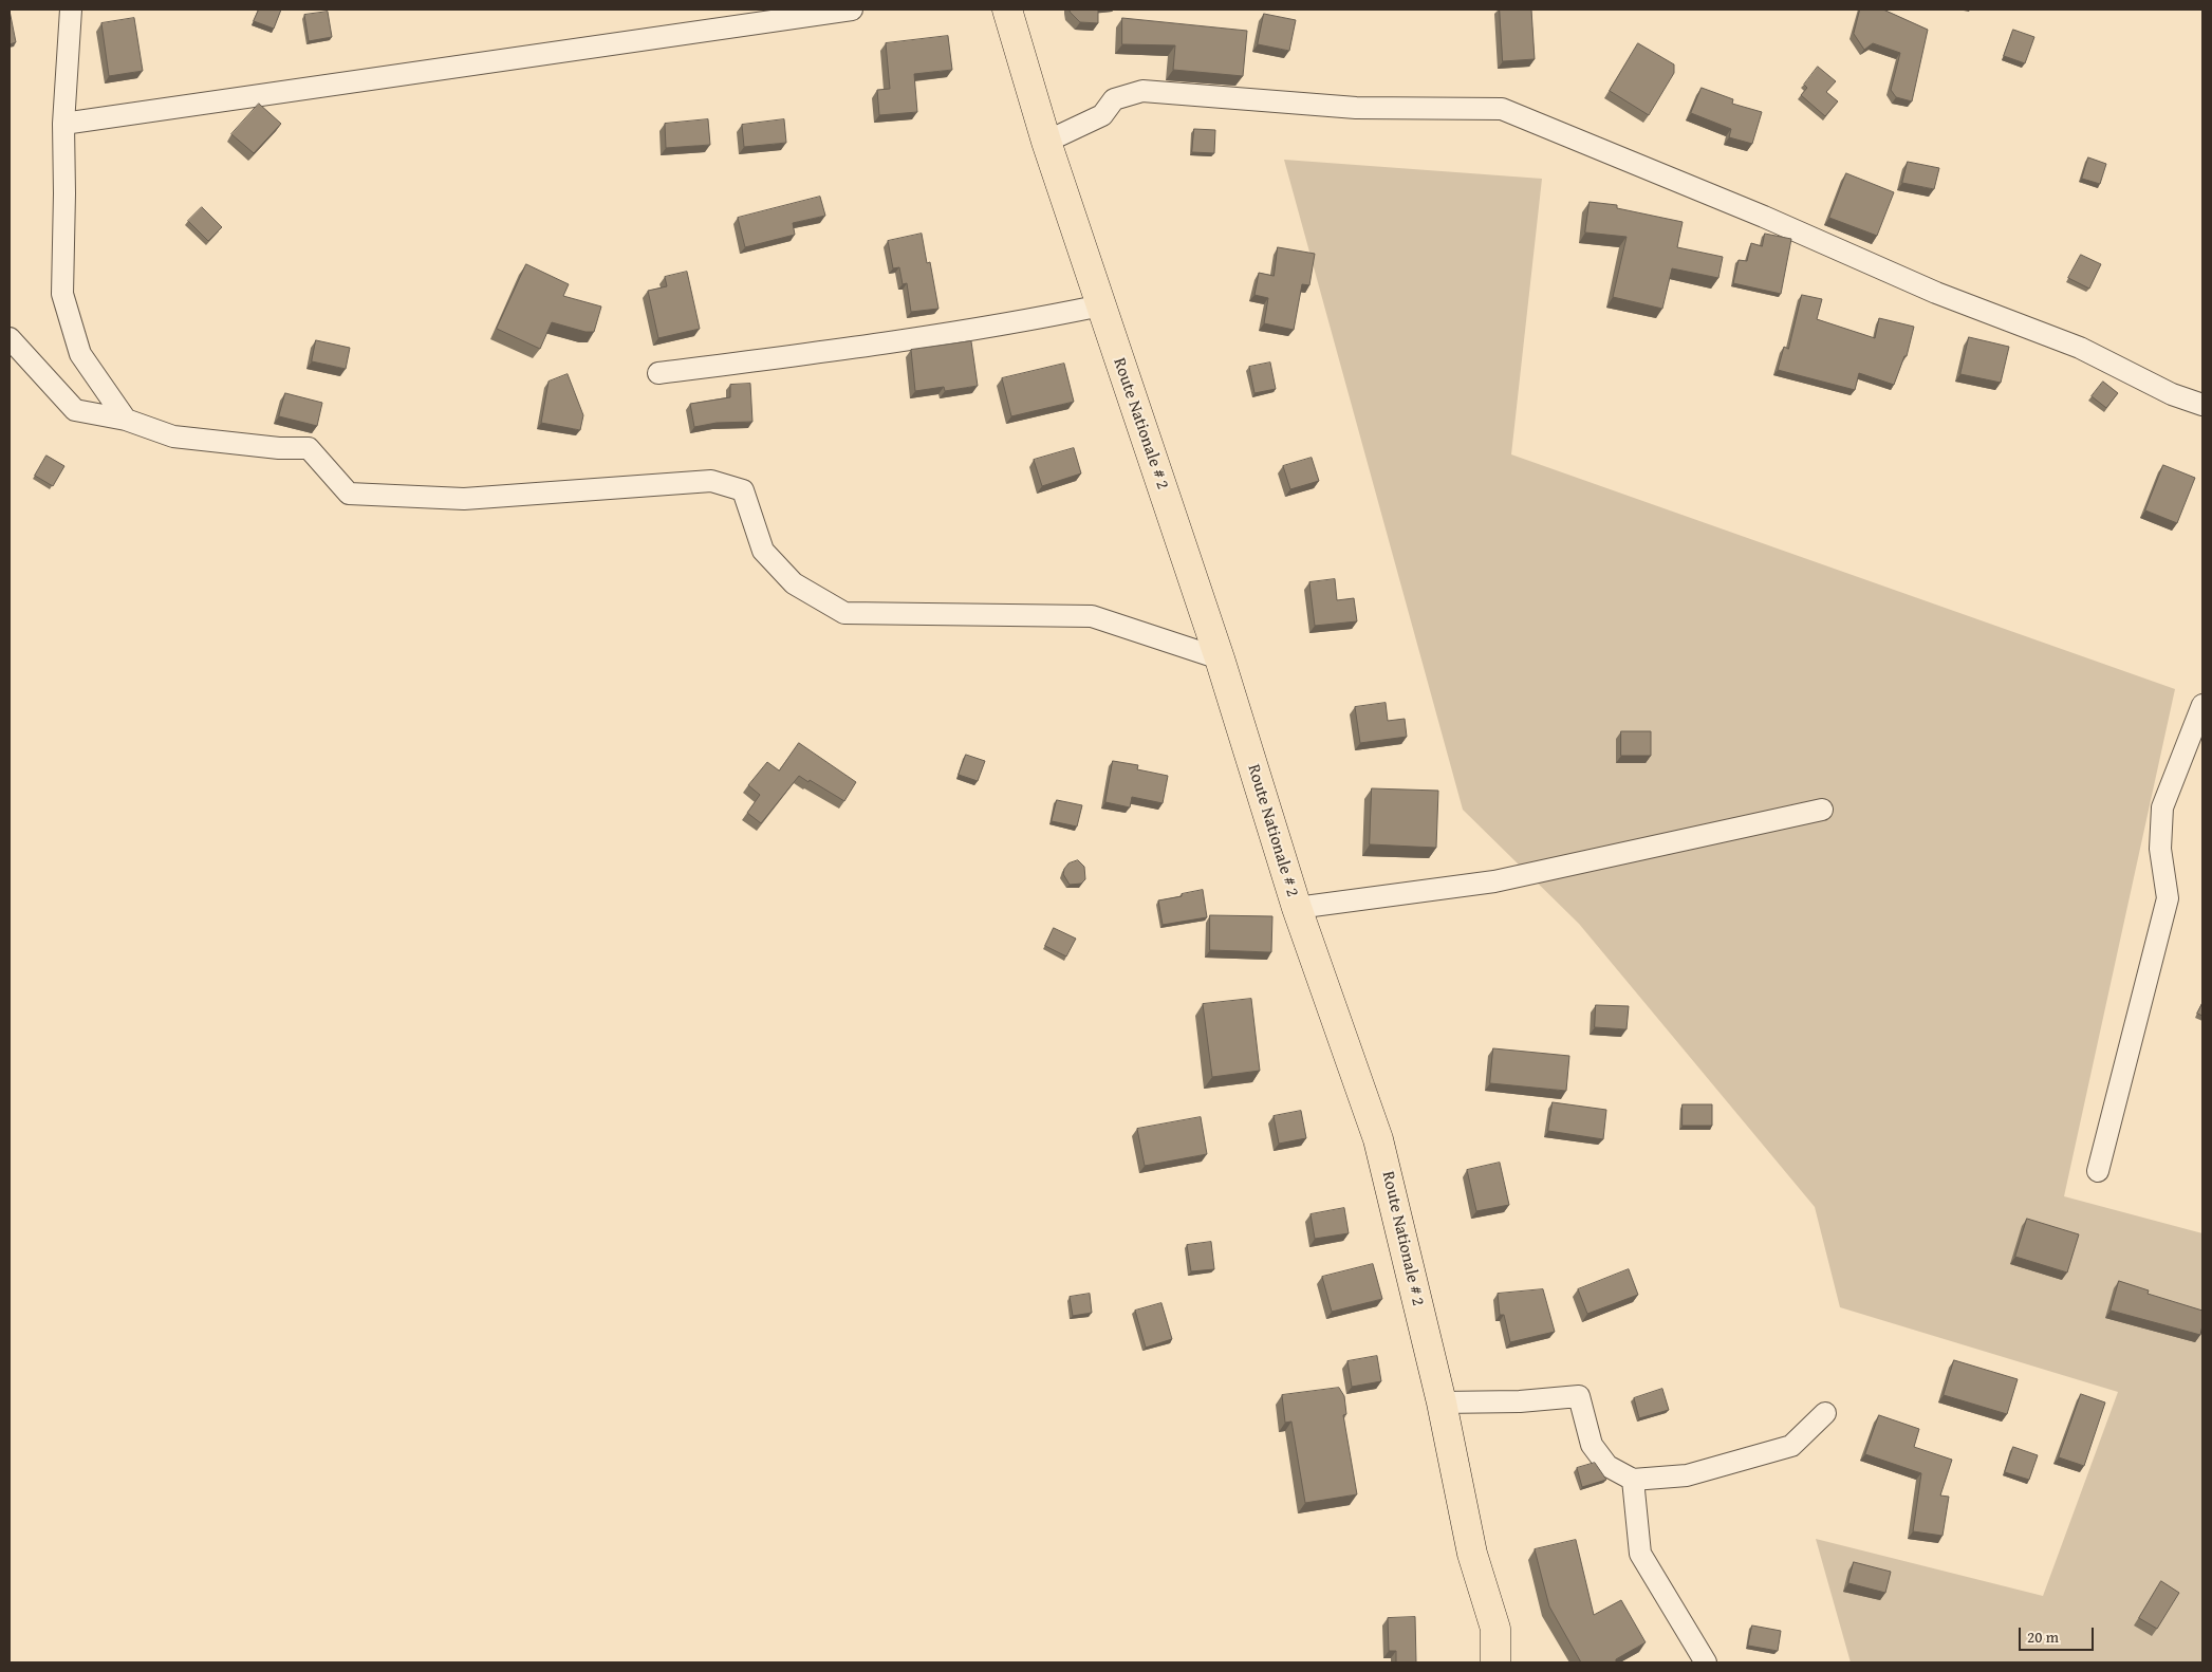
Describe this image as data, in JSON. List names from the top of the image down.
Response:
{
  "streets": {
    "main road": ["Route Nationale # 2"]
  },
  "scale_bar": "20 m"
}
